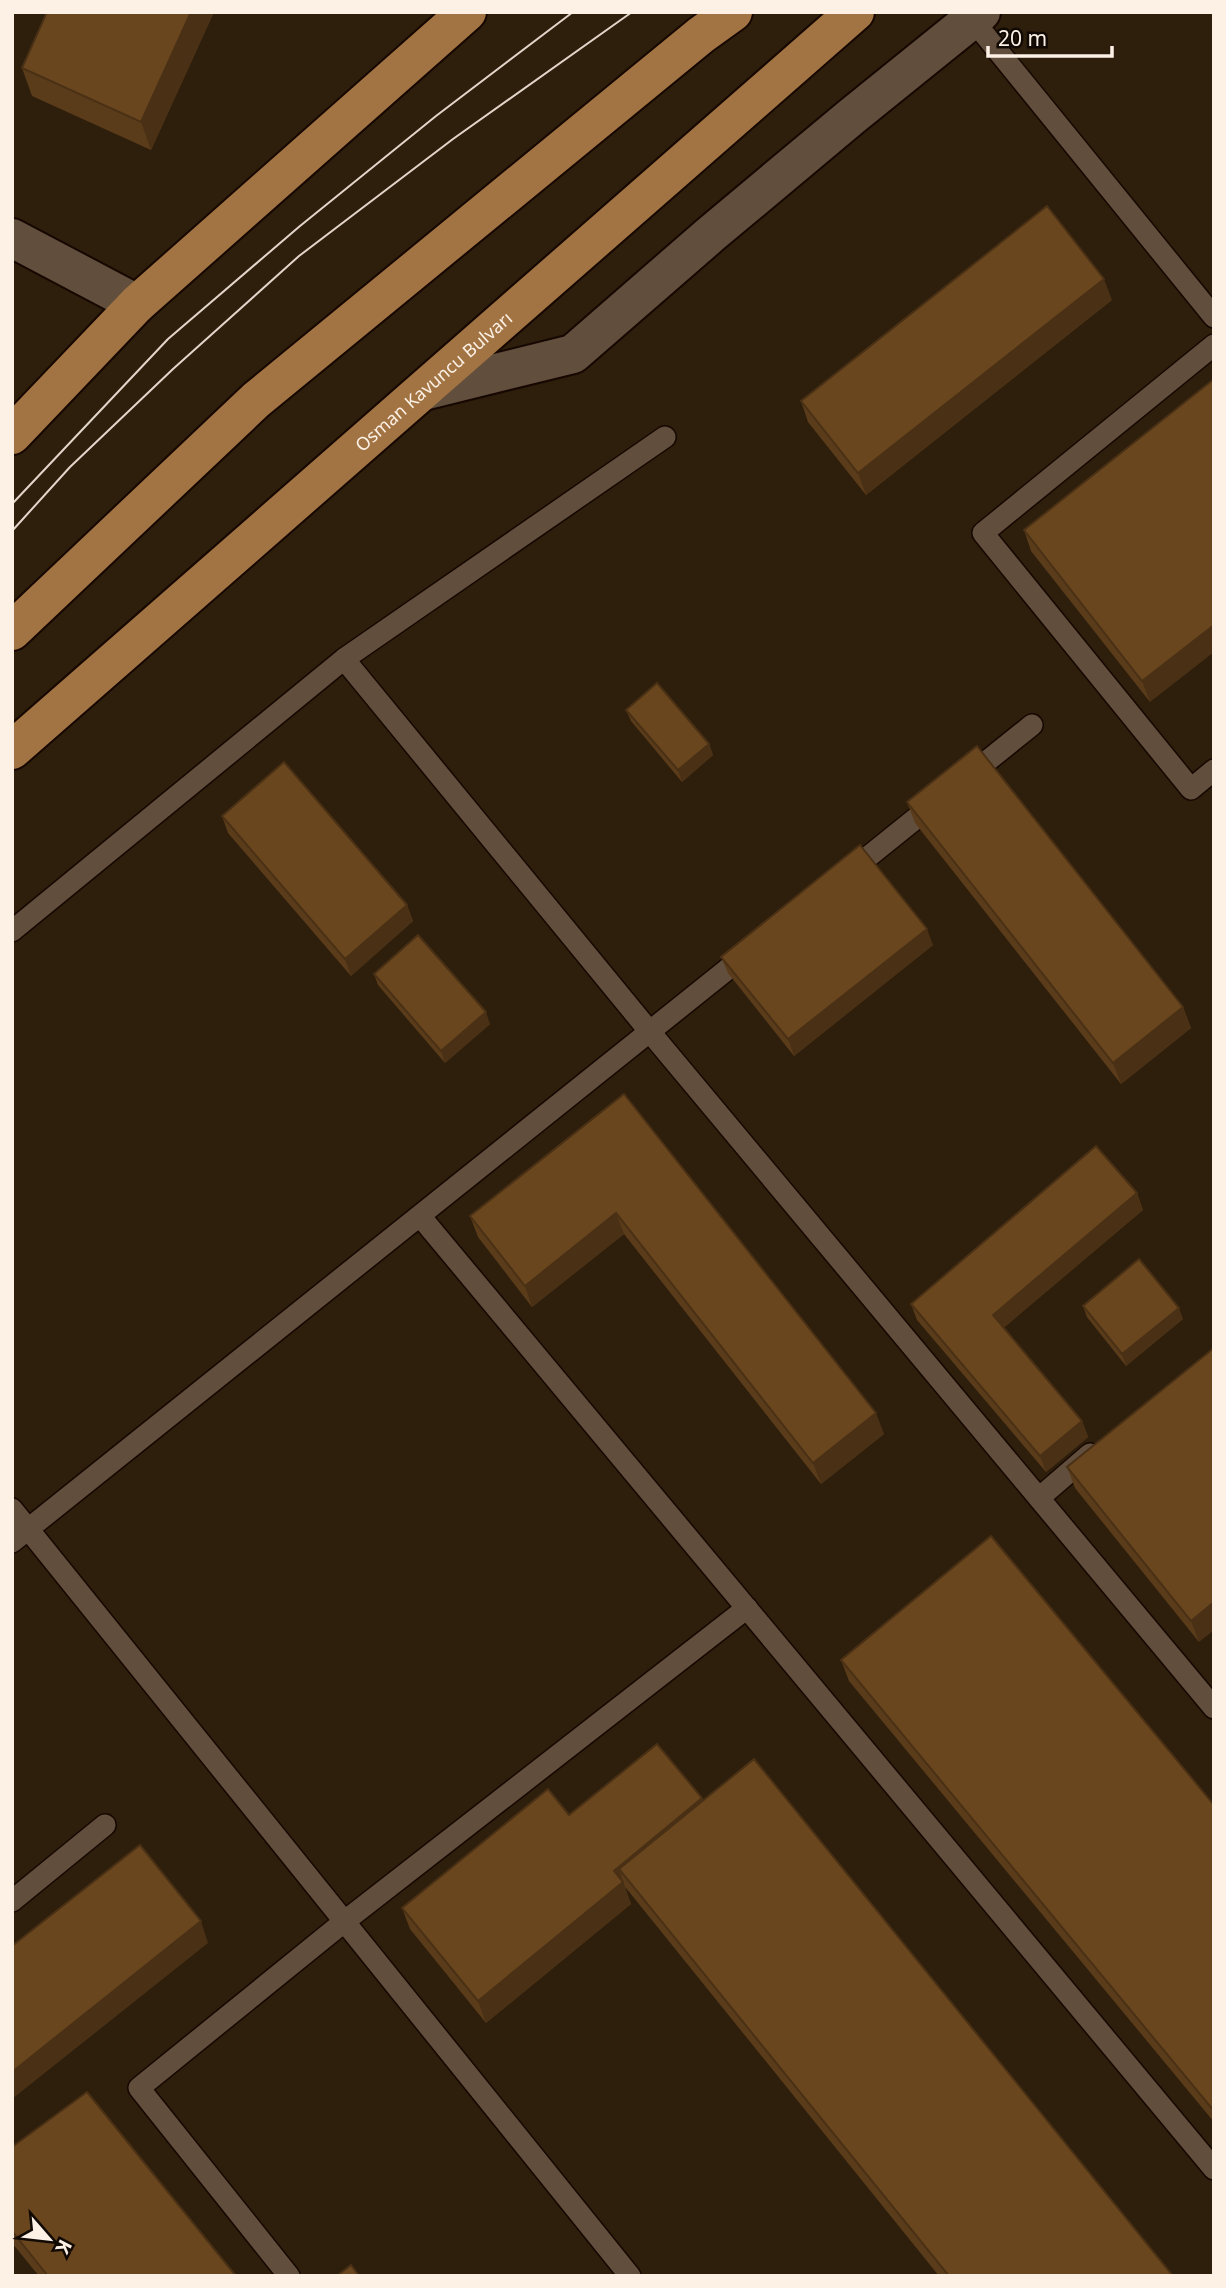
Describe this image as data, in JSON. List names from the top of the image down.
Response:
{
  "streets": {
    "highway": ["Osman Kavuncu Bulvarı"]
  },
  "scale_bar": "20 m",
  "north": "bottom right"
}
